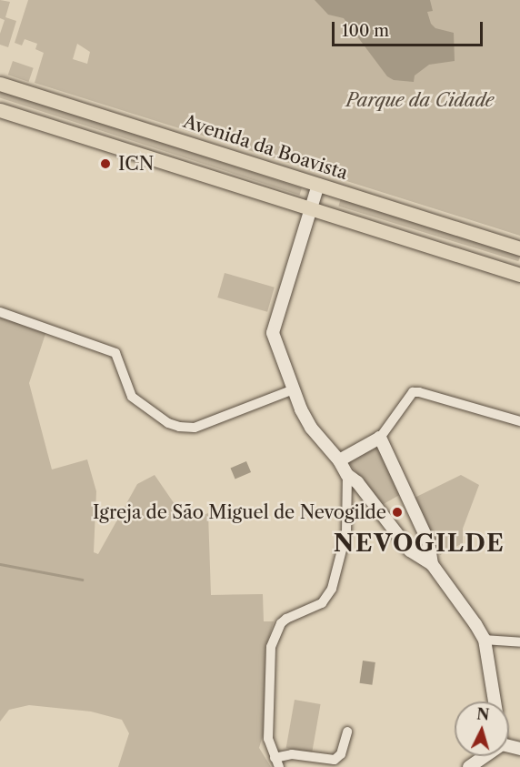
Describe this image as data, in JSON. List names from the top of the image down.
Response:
{
  "streets": {
    "main road": ["Avenida da Boavista"]
  },
  "districts": ["NEVOGILDE"],
  "parks": ["Parque da Cidade"],
  "places": ["ICN", "Igreja de São Miguel de Nevogilde"],
  "scale_bar": "100 m",
  "north": "top"
}
